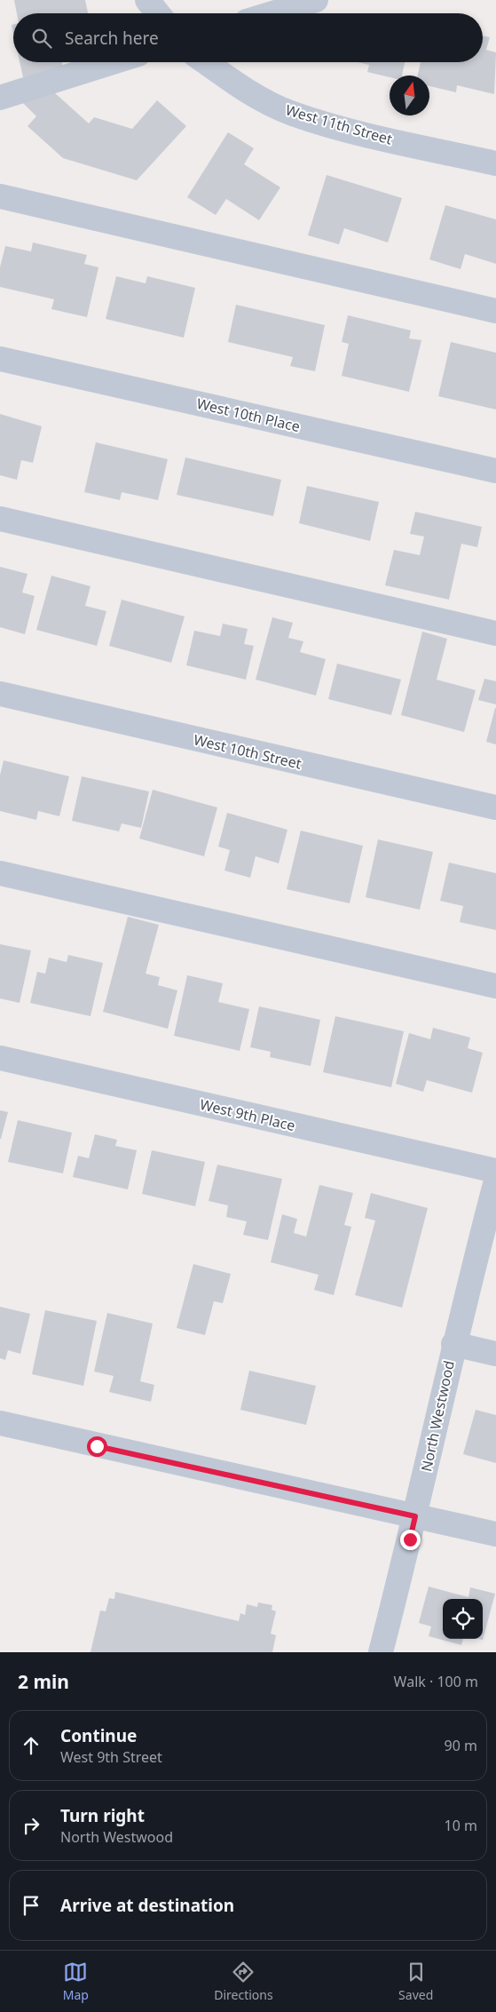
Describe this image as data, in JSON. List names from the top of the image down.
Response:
{
  "streets": {
    "street": [
      "West 11th Street",
      "West 10th Place",
      "West 10th Street",
      "West 9th Place",
      "North Westwood"
    ]
  },
  "north": "top",
  "page": {
    "search": "Search here",
    "heading": ["2 min", "Walk · 100 m"],
    "list": [
      ["Continue", "West 9th Street", "90 m"],
      ["Turn right", "North Westwood", "10 m"],
      "Arrive at destination"
    ],
    "nav": ["Map", "Directions", "Saved"]
  }
}
